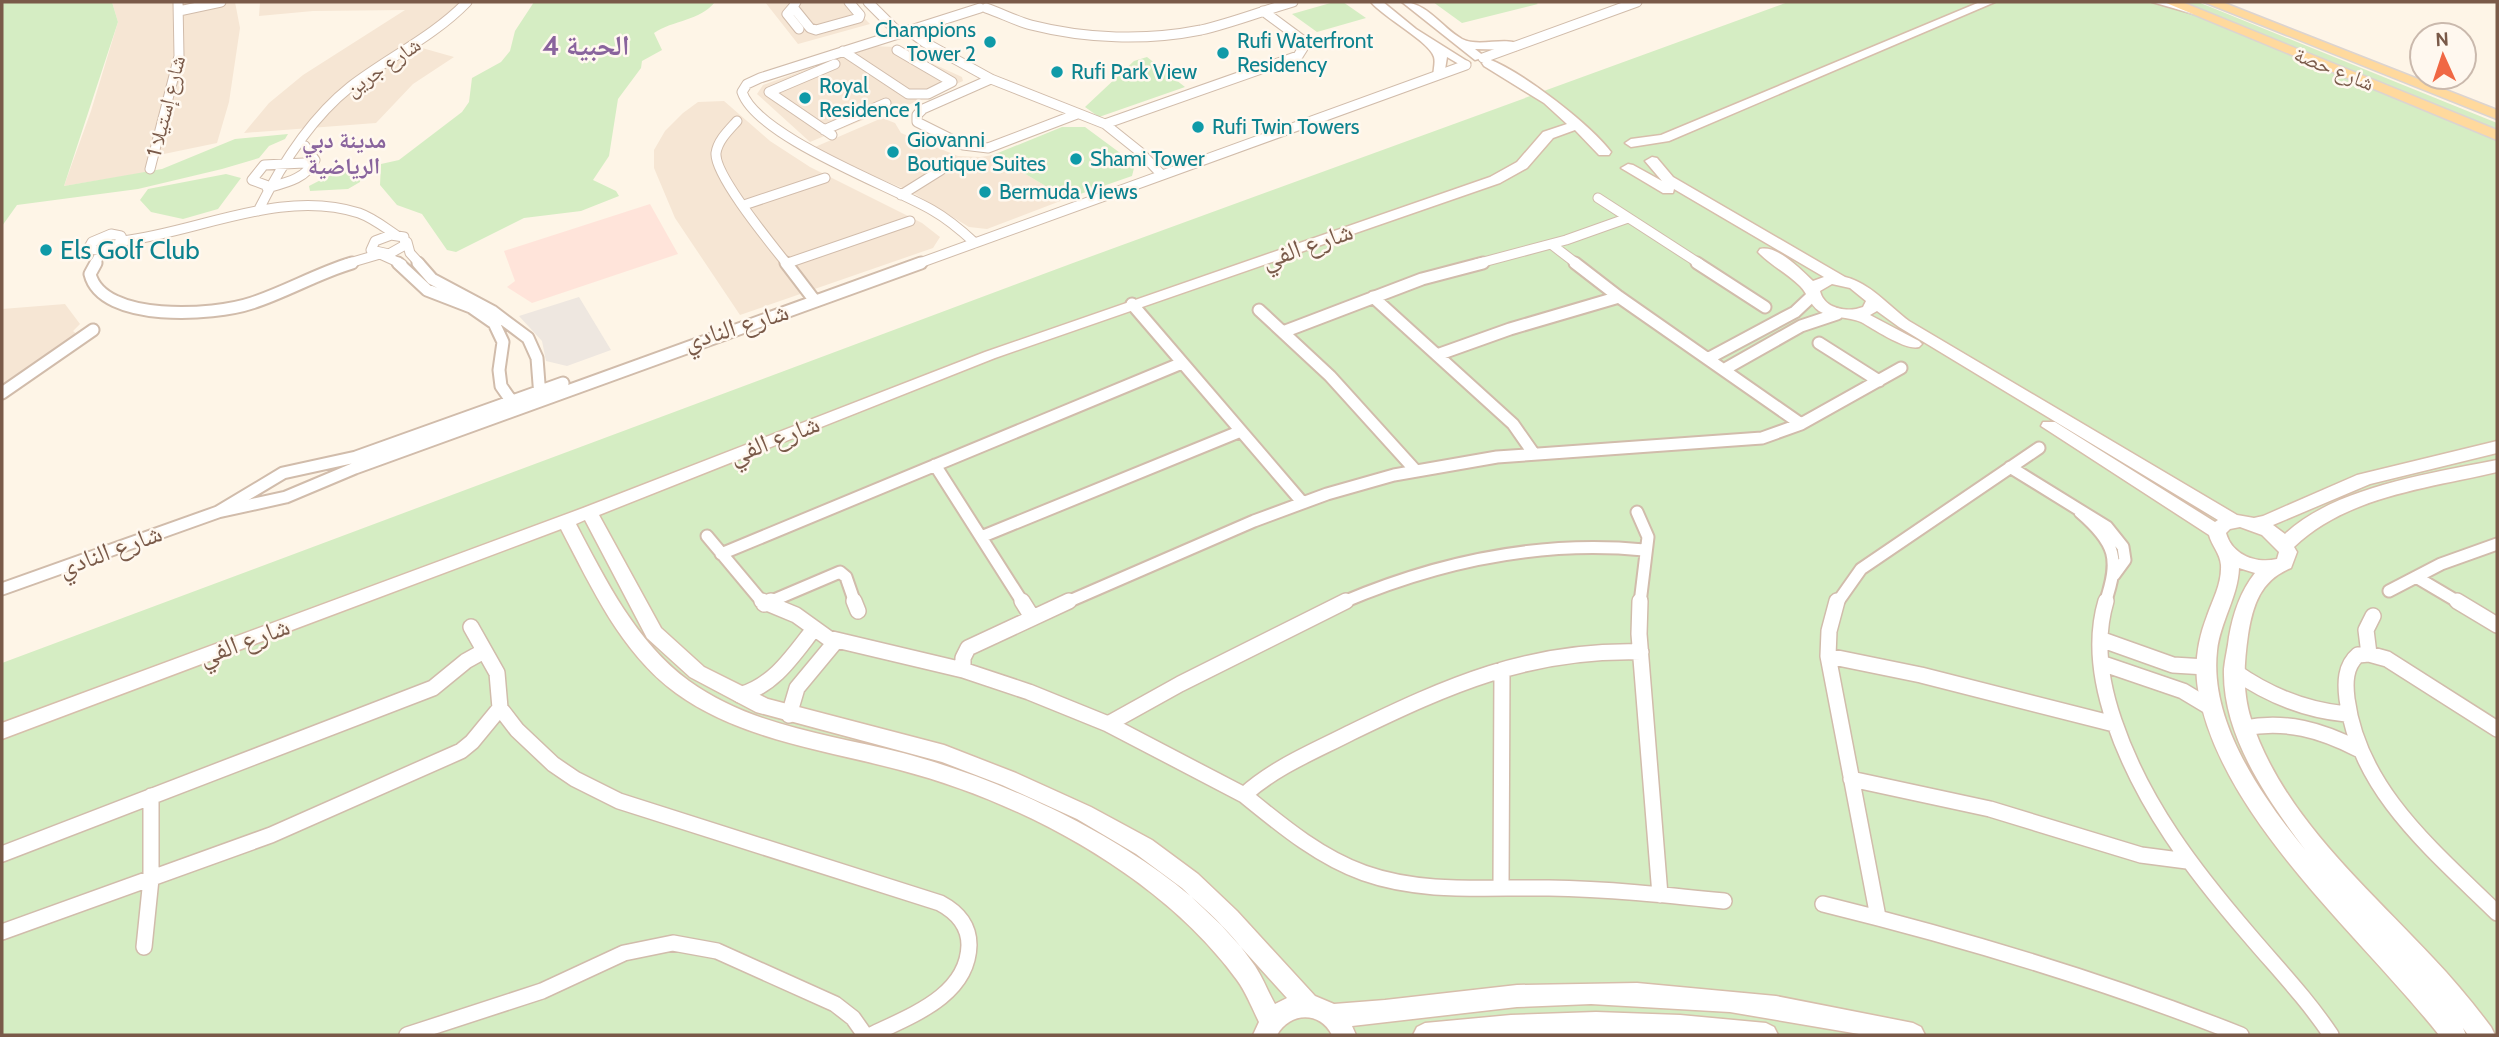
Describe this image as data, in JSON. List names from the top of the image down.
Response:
{
  "streets": {
    "main road": ["شارع حصة"],
    "street": [
      "شارع جرين",
      "شارع إستيلا 1",
      "شارع الفي",
      "شارع النادي"
    ]
  },
  "districts": ["الحبية 4", "مدينة دبي الرياضية"],
  "places": [
    "Champions Tower 2",
    "Rufi Waterfront Residency",
    "Rufi Park View",
    "Royal Residence 1",
    "Rufi Twin Towers",
    "Giovanni Boutique Suites",
    "Shami Tower",
    "Bermuda Views",
    "Els Golf Club"
  ],
  "north": "top"
}
